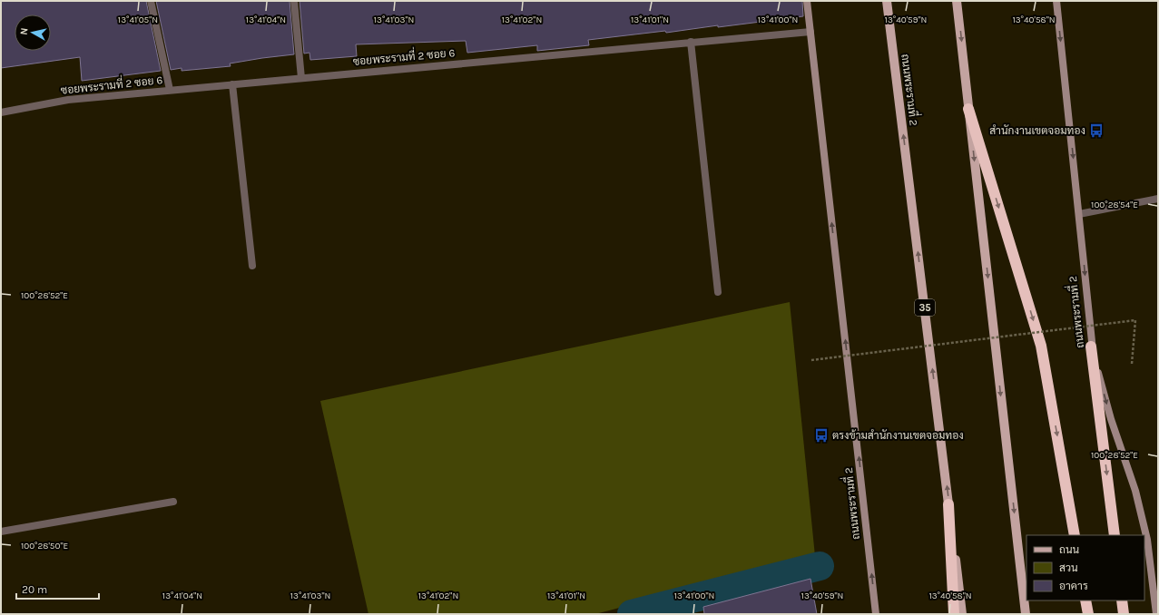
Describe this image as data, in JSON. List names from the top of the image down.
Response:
{
  "streets": {
    "main road": ["ถนนพระรามที่ 2", "35"],
    "street": ["ซอยพระรามที่ 2 ซอย 6"]
  },
  "crossings": [
    ["ซอยพระรามที่ 2 ซอย 6", "ถนนพระรามที่ 2"]
  ],
  "places": {
    "bus stop": ["สำนักงานเขตจอมทอง", "ตรงข้ามสำนักงานเขตจอมทอง"]
  },
  "legend": ["ถนน", "สวน", "อาคาร"],
  "scale_bar": "20 m",
  "north": "left",
  "coordinates": [
    "13°41'05\"N",
    "13°41'04\"N",
    "13°41'03\"N",
    "13°41'02\"N",
    "13°41'01\"N",
    "13°41'00\"N",
    "13°40'59\"N",
    "13°40'58\"N",
    "100°28'54\"E",
    "100°28'52\"E",
    "100°28'50\"E"
  ]
}
